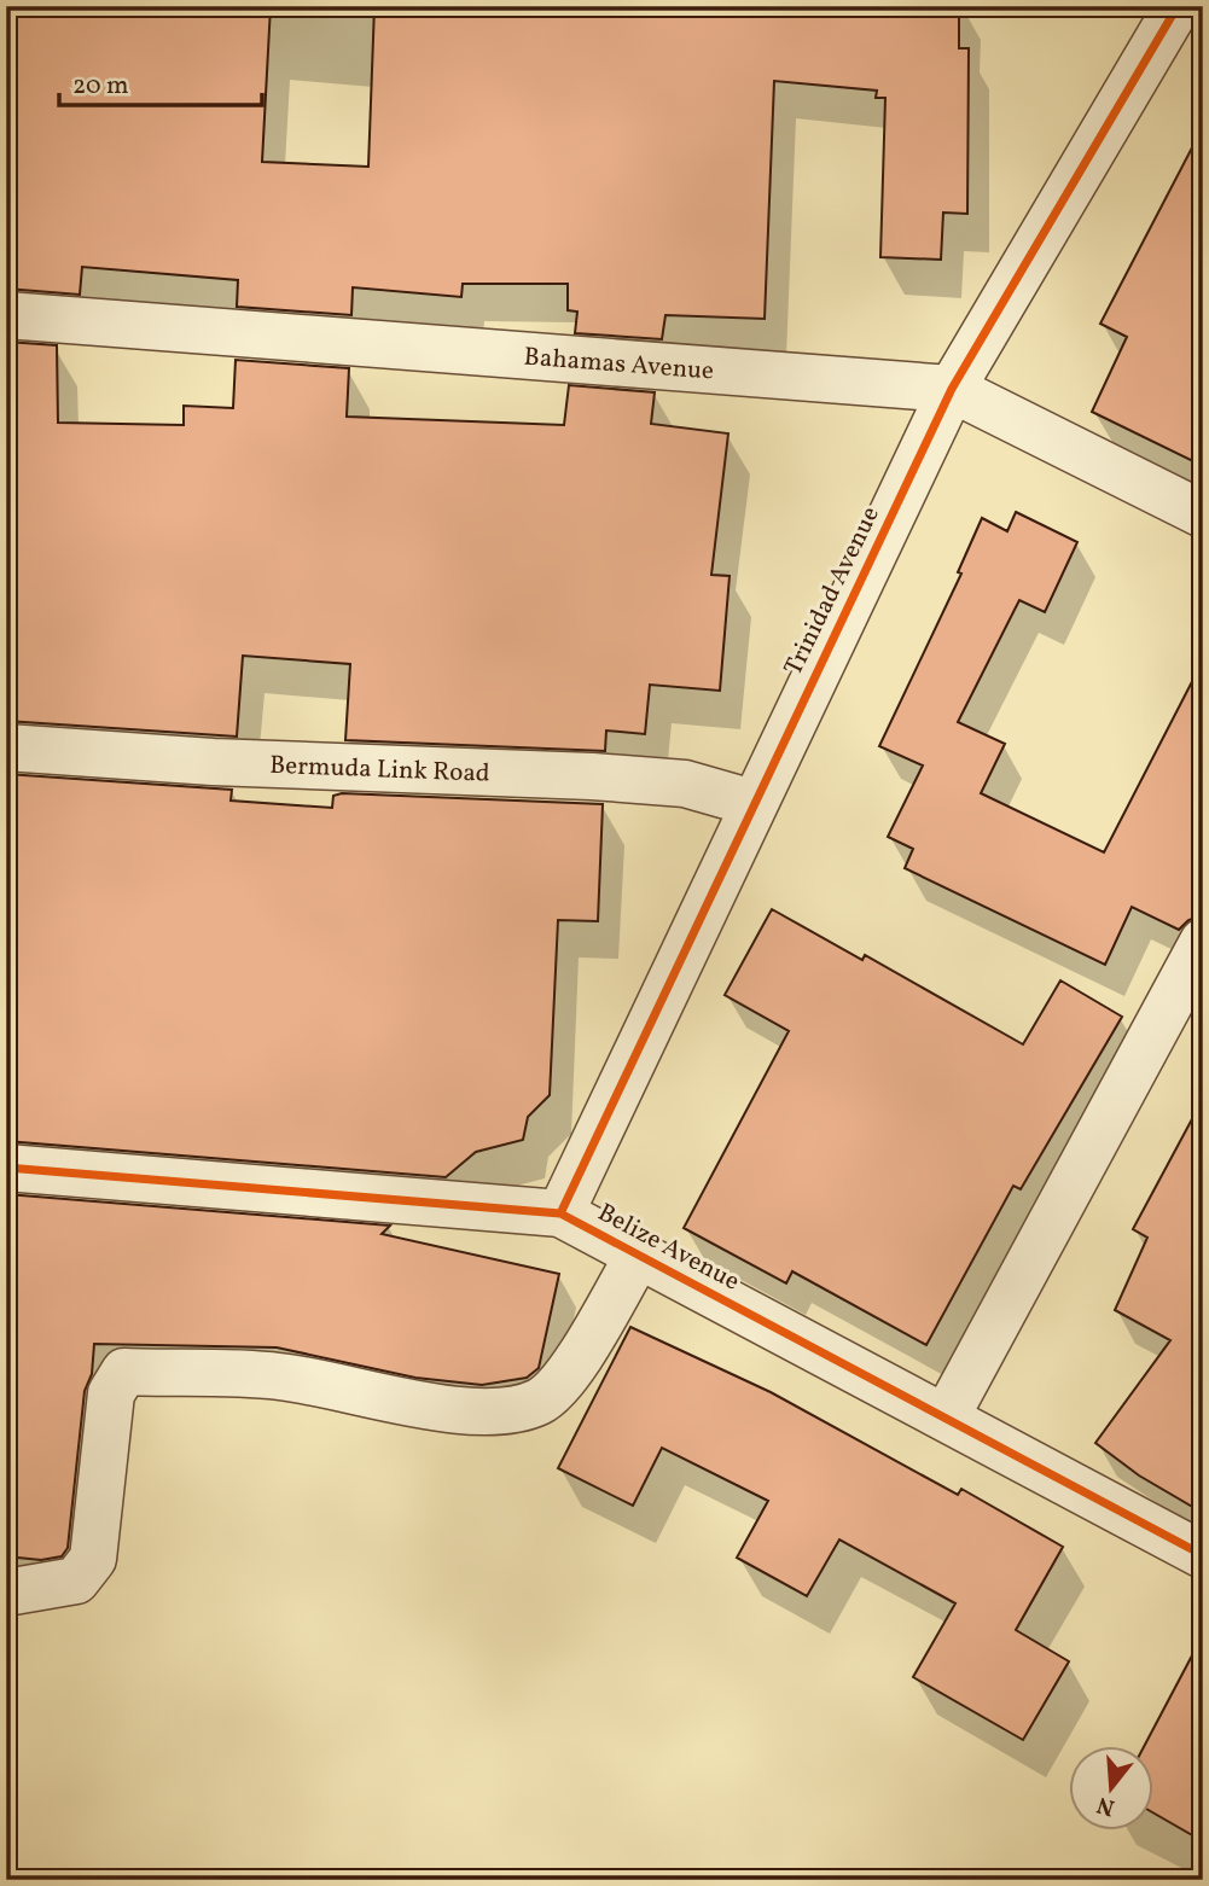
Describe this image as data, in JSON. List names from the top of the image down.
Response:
{
  "streets": {
    "street": [
      "Bahamas Avenue",
      "Trinidad Avenue",
      "Bermuda Link Road",
      "Belize Avenue"
    ]
  },
  "crossings": [
    ["Bahamas Avenue", "Trinidad Avenue"],
    ["Trinidad Avenue", "Bermuda Link Road"],
    ["Trinidad Avenue", "Belize Avenue"]
  ],
  "scale_bar": "20 m",
  "north": "bottom"
}
